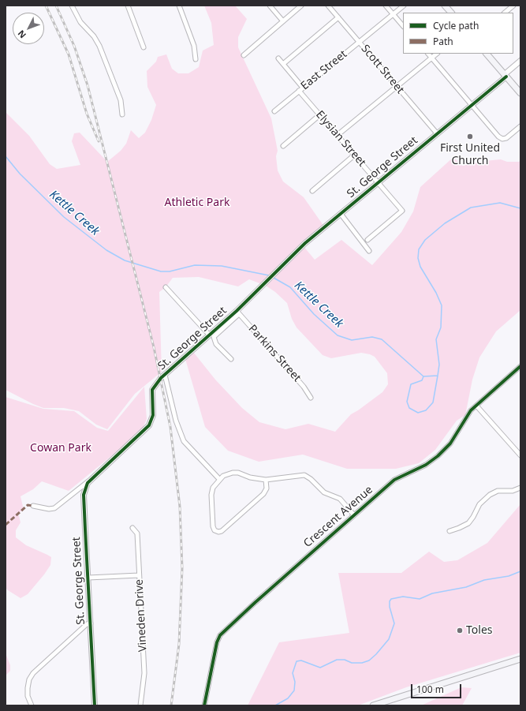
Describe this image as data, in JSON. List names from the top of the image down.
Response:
{
  "streets": {
    "street": [
      "Scott Street",
      "East Street",
      "Elysian Street",
      "St. George Street",
      "Parkins Street",
      "Crescent Avenue",
      "Vineden Drive"
    ]
  },
  "crossings": [
    ["Scott Street", "East Street"],
    ["Scott Street", "St. George Street"],
    ["East Street", "Elysian Street"],
    ["Elysian Street", "St. George Street"],
    ["St. George Street", "Parkins Street"]
  ],
  "water": ["Kettle Creek"],
  "parks": ["Athletic Park", "Cowan Park"],
  "places": ["First United Church", "Toles"],
  "legend": ["Cycle path", "Path"],
  "scale_bar": "100 m",
  "north": "bottom left"
}
